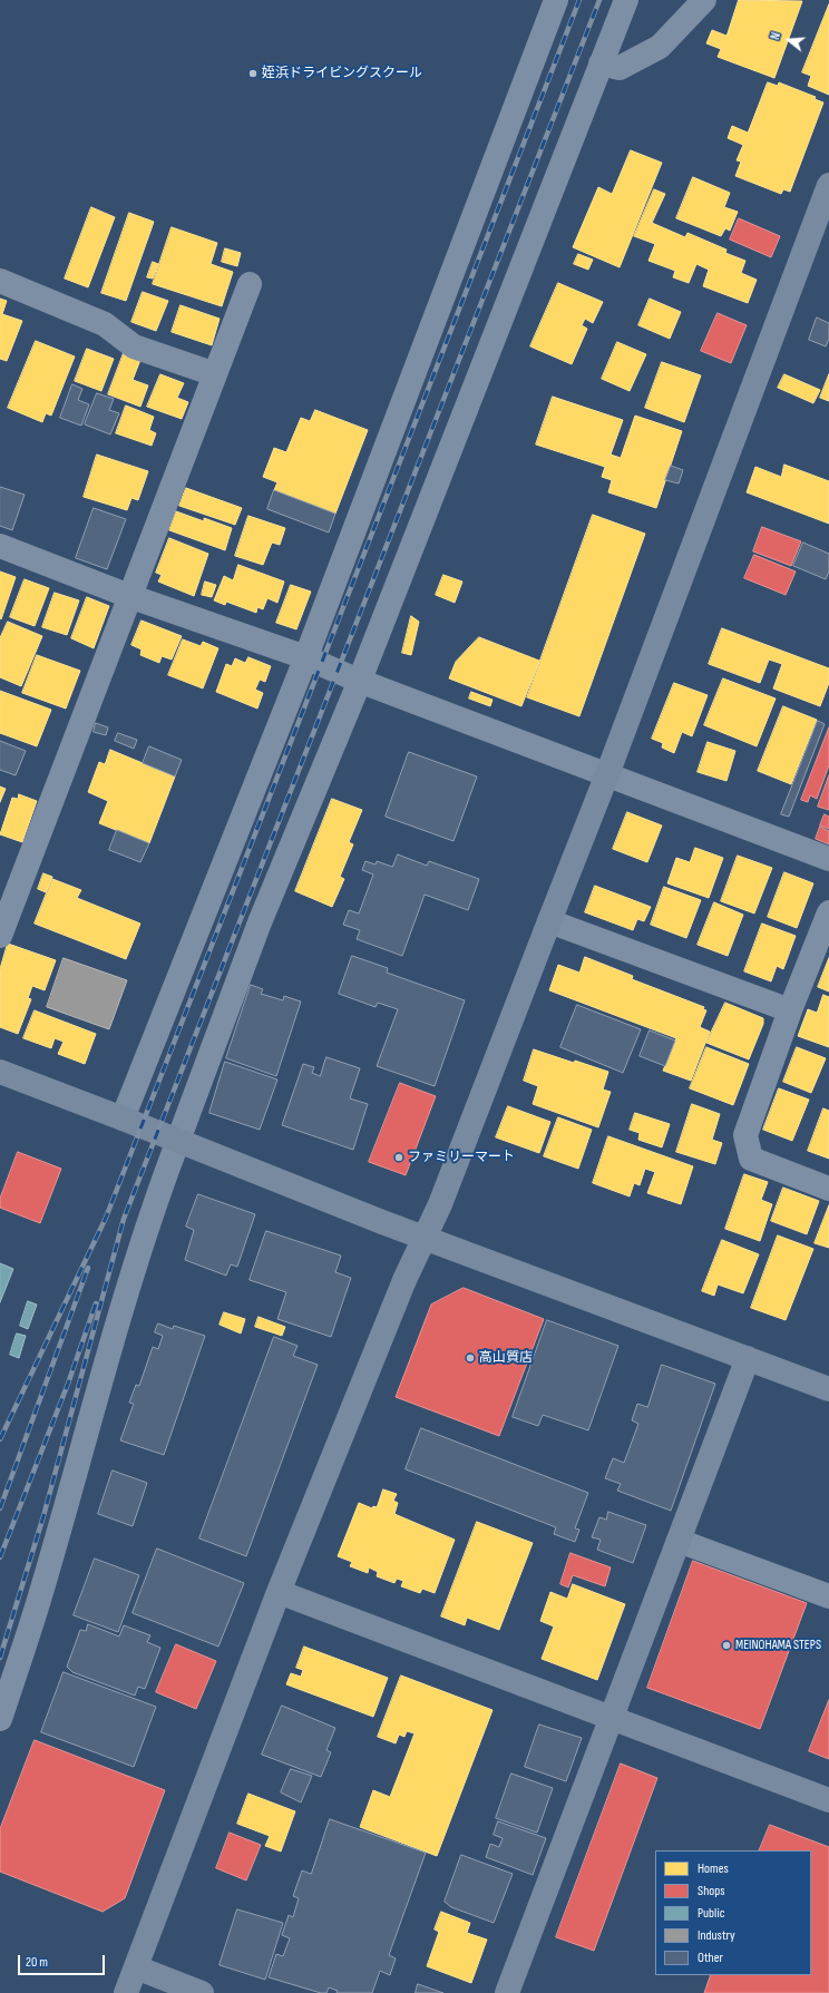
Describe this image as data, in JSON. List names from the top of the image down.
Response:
{
  "places": [
    "姪浜ドライビングスクール",
    "ファミリーマート",
    "高山質店",
    "MEINOHAMA STEPS"
  ],
  "legend": [
    "Homes",
    "Shops",
    "Public",
    "Industry",
    "Other"
  ],
  "scale_bar": "20 m",
  "north": "left"
}
